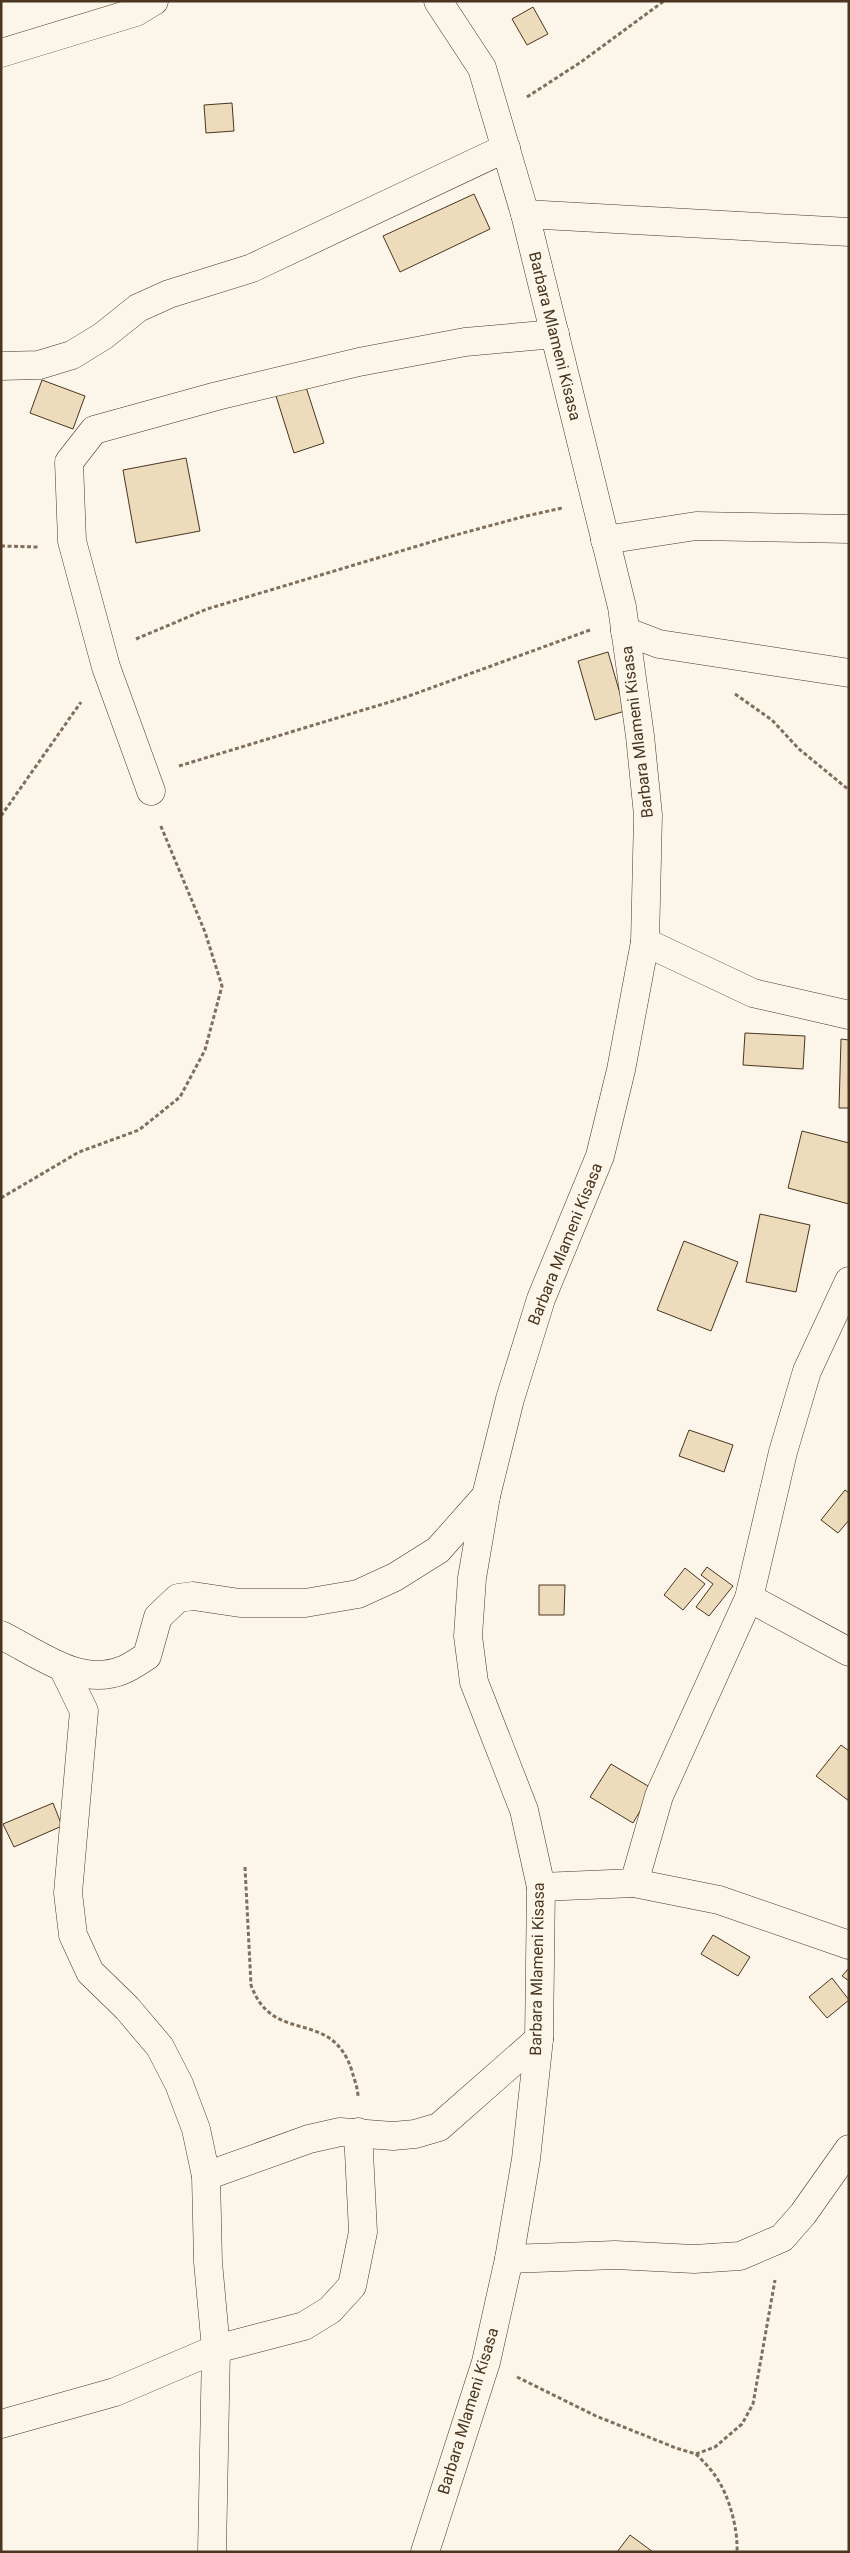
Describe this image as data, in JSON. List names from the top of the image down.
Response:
{
  "streets": {
    "street": ["Barbara Mlameni Kisasa"]
  }
}
